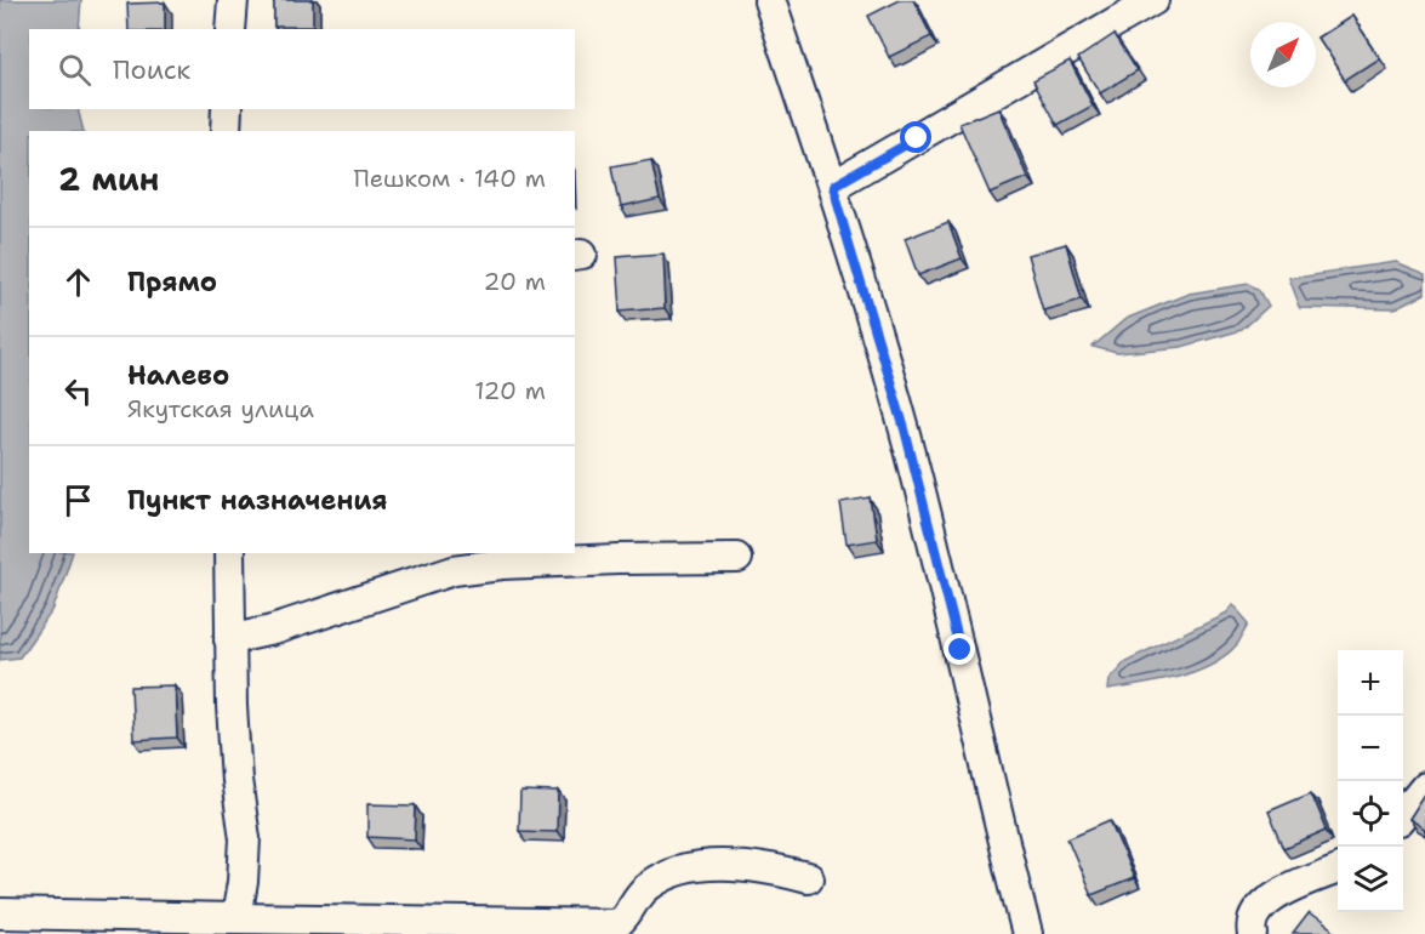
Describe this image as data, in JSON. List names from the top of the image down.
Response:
{
  "north": "top right",
  "page": {
    "search": "Поиск",
    "heading": ["2 мин", "Пешком · 140 m"],
    "list": [
      ["Прямо", "20 m"],
      ["Налево", "Якутская улица", "120 m"],
      "Пункт назначения"
    ],
    "map_buttons": ["+", "−"]
  }
}
